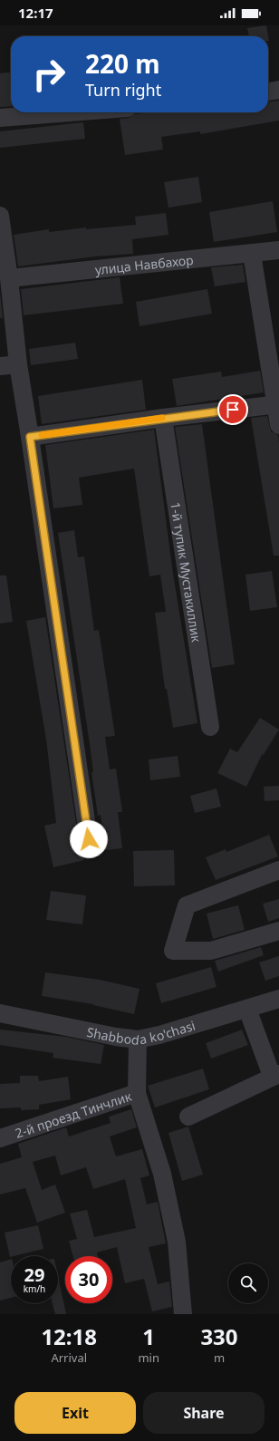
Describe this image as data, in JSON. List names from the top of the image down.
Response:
{
  "streets": {
    "street": [
      "улица Навбахор",
      "1-й тупик Мустакиллик",
      "Shabboda ko'chasi",
      "2-й проезд Тинчлик"
    ]
  },
  "crossings": [
    ["Shabboda ko'chasi", "2-й проезд Тинчлик"]
  ],
  "page": {
    "status": "12:17",
    "turn": ["220 m", "Turn right"],
    "speed": "29 km/h",
    "limit": "30",
    "eta": [
      "12:18",
      "Arrival",
      "1",
      "min",
      "330",
      "m"
    ],
    "buttons": ["Exit", "Share"]
  }
}
